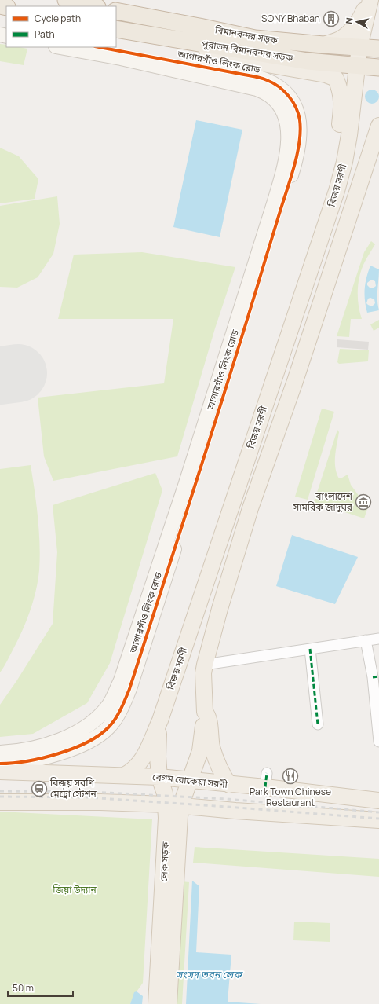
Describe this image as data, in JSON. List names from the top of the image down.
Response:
{
  "streets": {
    "highway": ["বিমানবন্দর সড়ক", "পুরাতন বিমানবন্দর সড়ক"],
    "main road": [
      "আগারগাঁও লিংক রোড",
      "বিজয় সরণী",
      "বেগম রোকেয়া সরণী",
      "লেক সড়ক"
    ]
  },
  "crossings": [
    ["বিমানবন্দর সড়ক", "বিজয় সরণী"],
    ["পুরাতন বিমানবন্দর সড়ক", "বিজয় সরণী"],
    ["বিজয় সরণী", "বেগম রোকেয়া সরণী"],
    ["বিজয় সরণী", "লেক সড়ক"],
    ["বেগম রোকেয়া সরণী", "লেক সড়ক"]
  ],
  "water": ["সংসদ ভবন লেক"],
  "parks": ["জিয়া উদ্যান"],
  "places": {
    "building": ["SONY Bhaban"],
    "museum": ["বাংলাদেশ সামরিক জাদুঘর"],
    "restaurant": ["Park Town Chinese Restaurant"],
    "station": ["বিজয় সরণি মেট্রো স্টেশন"]
  },
  "legend": ["Cycle path", "Path"],
  "scale_bar": "50 m",
  "north": "left"
}
